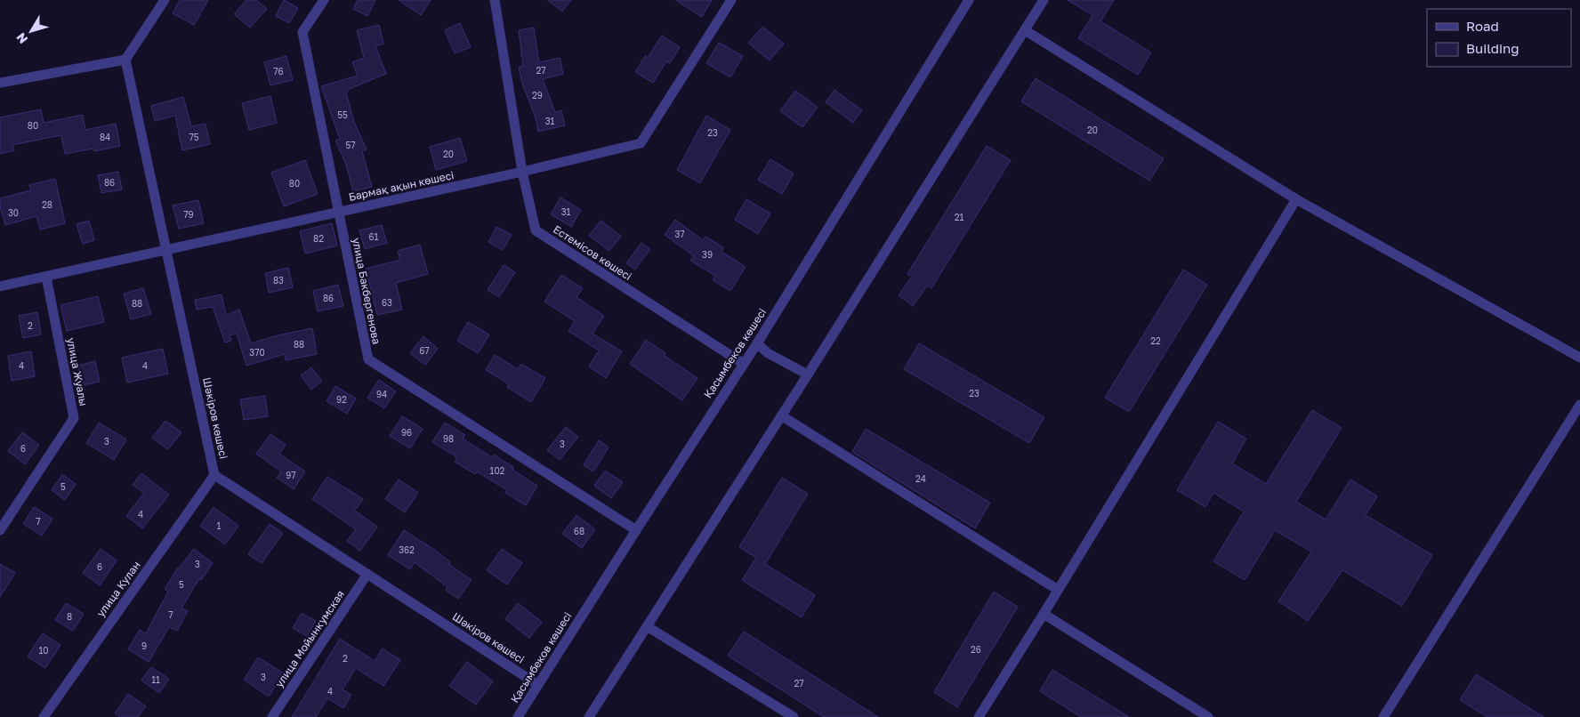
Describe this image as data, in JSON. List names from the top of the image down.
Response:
{
  "streets": {
    "street": [
      "Бармақ ақын көшесі",
      "Естемісов көшесі",
      "улица Бакбергенова",
      "Қасымбеков көшесі",
      "улица Жуалы",
      "Шәкіров көшесі",
      "улица Кулан",
      "улица Мойынкумская"
    ]
  },
  "crossings": [
    ["Бармақ ақын көшесі", "Естемісов көшесі"],
    ["Бармақ ақын көшесі", "улица Бакбергенова"],
    ["Бармақ ақын көшесі", "улица Жуалы"],
    ["Бармақ ақын көшесі", "Шәкіров көшесі"],
    ["Естемісов көшесі", "Қасымбеков көшесі"],
    ["улица Бакбергенова", "Қасымбеков көшесі"],
    ["Қасымбеков көшесі", "Шәкіров көшесі"],
    ["Шәкіров көшесі", "улица Кулан"],
    ["Шәкіров көшесі", "улица Мойынкумская"]
  ],
  "house_numbers": [
    "27",
    "76",
    "29",
    "55",
    "31",
    "80",
    "20",
    "23",
    "84",
    "75",
    "57",
    "20",
    "86",
    "80",
    "28",
    "31",
    "30",
    "79",
    "21",
    "37",
    "61",
    "82",
    "39",
    "83",
    "86",
    "63",
    "88",
    "2",
    "22",
    "88",
    "67",
    "370",
    "4",
    "4",
    "23",
    "94",
    "92",
    "96",
    "98",
    "3",
    "3",
    "6",
    "102",
    "97",
    "24",
    "5",
    "4",
    "7",
    "1",
    "68",
    "362",
    "3",
    "6",
    "5",
    "7",
    "8",
    "9",
    "26",
    "10",
    "2",
    "3",
    "11",
    "27",
    "4"
  ],
  "legend": ["Road", "Building"],
  "north": "bottom left"
}
